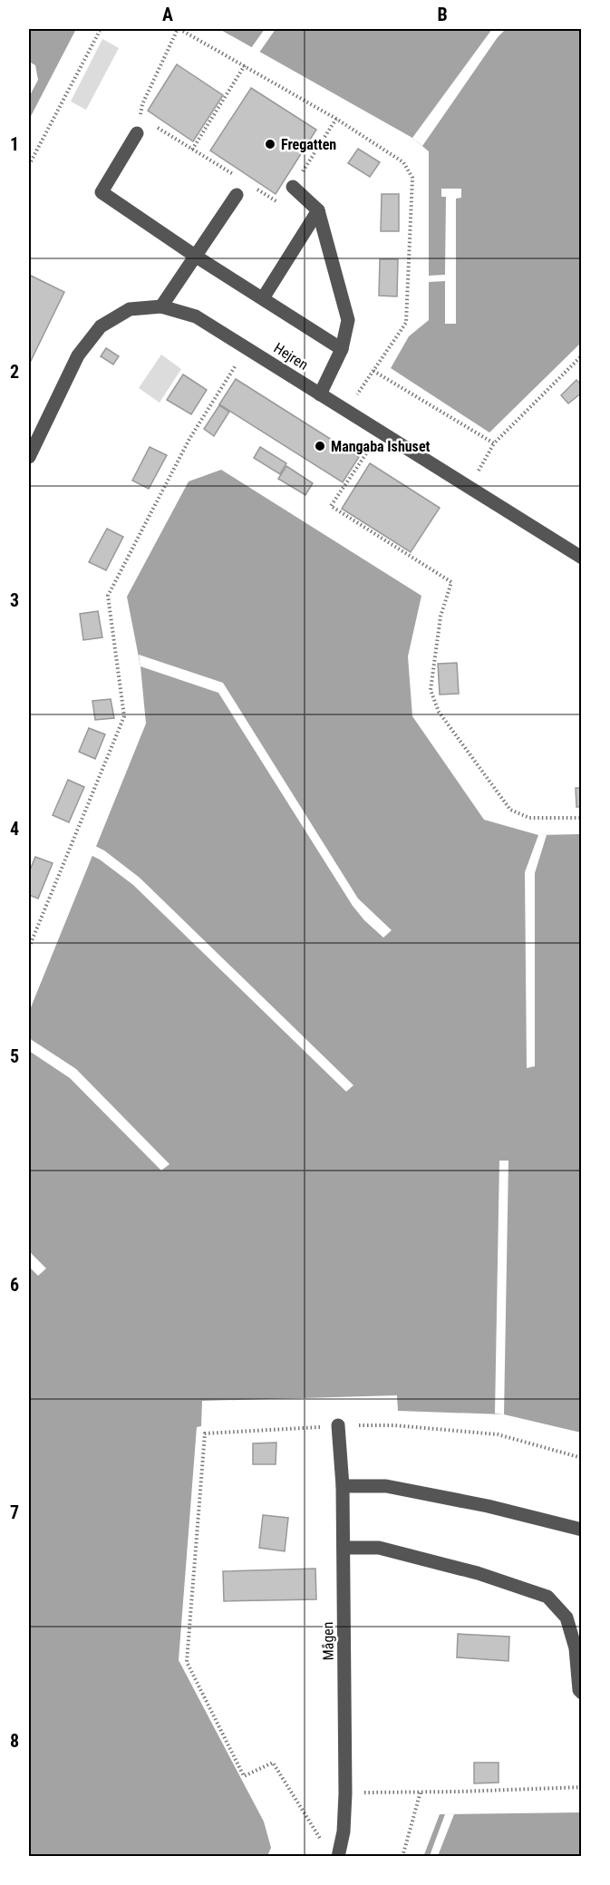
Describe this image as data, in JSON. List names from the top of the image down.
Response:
{
  "streets": {
    "street": ["Hejren", "Mågen"]
  },
  "places": ["Fregatten", "Mangaba Ishuset"],
  "grid": {
    "columns": ["A", "B"],
    "rows": [
      "1",
      "2",
      "3",
      "4",
      "5",
      "6",
      "7",
      "8"
    ]
  }
}
